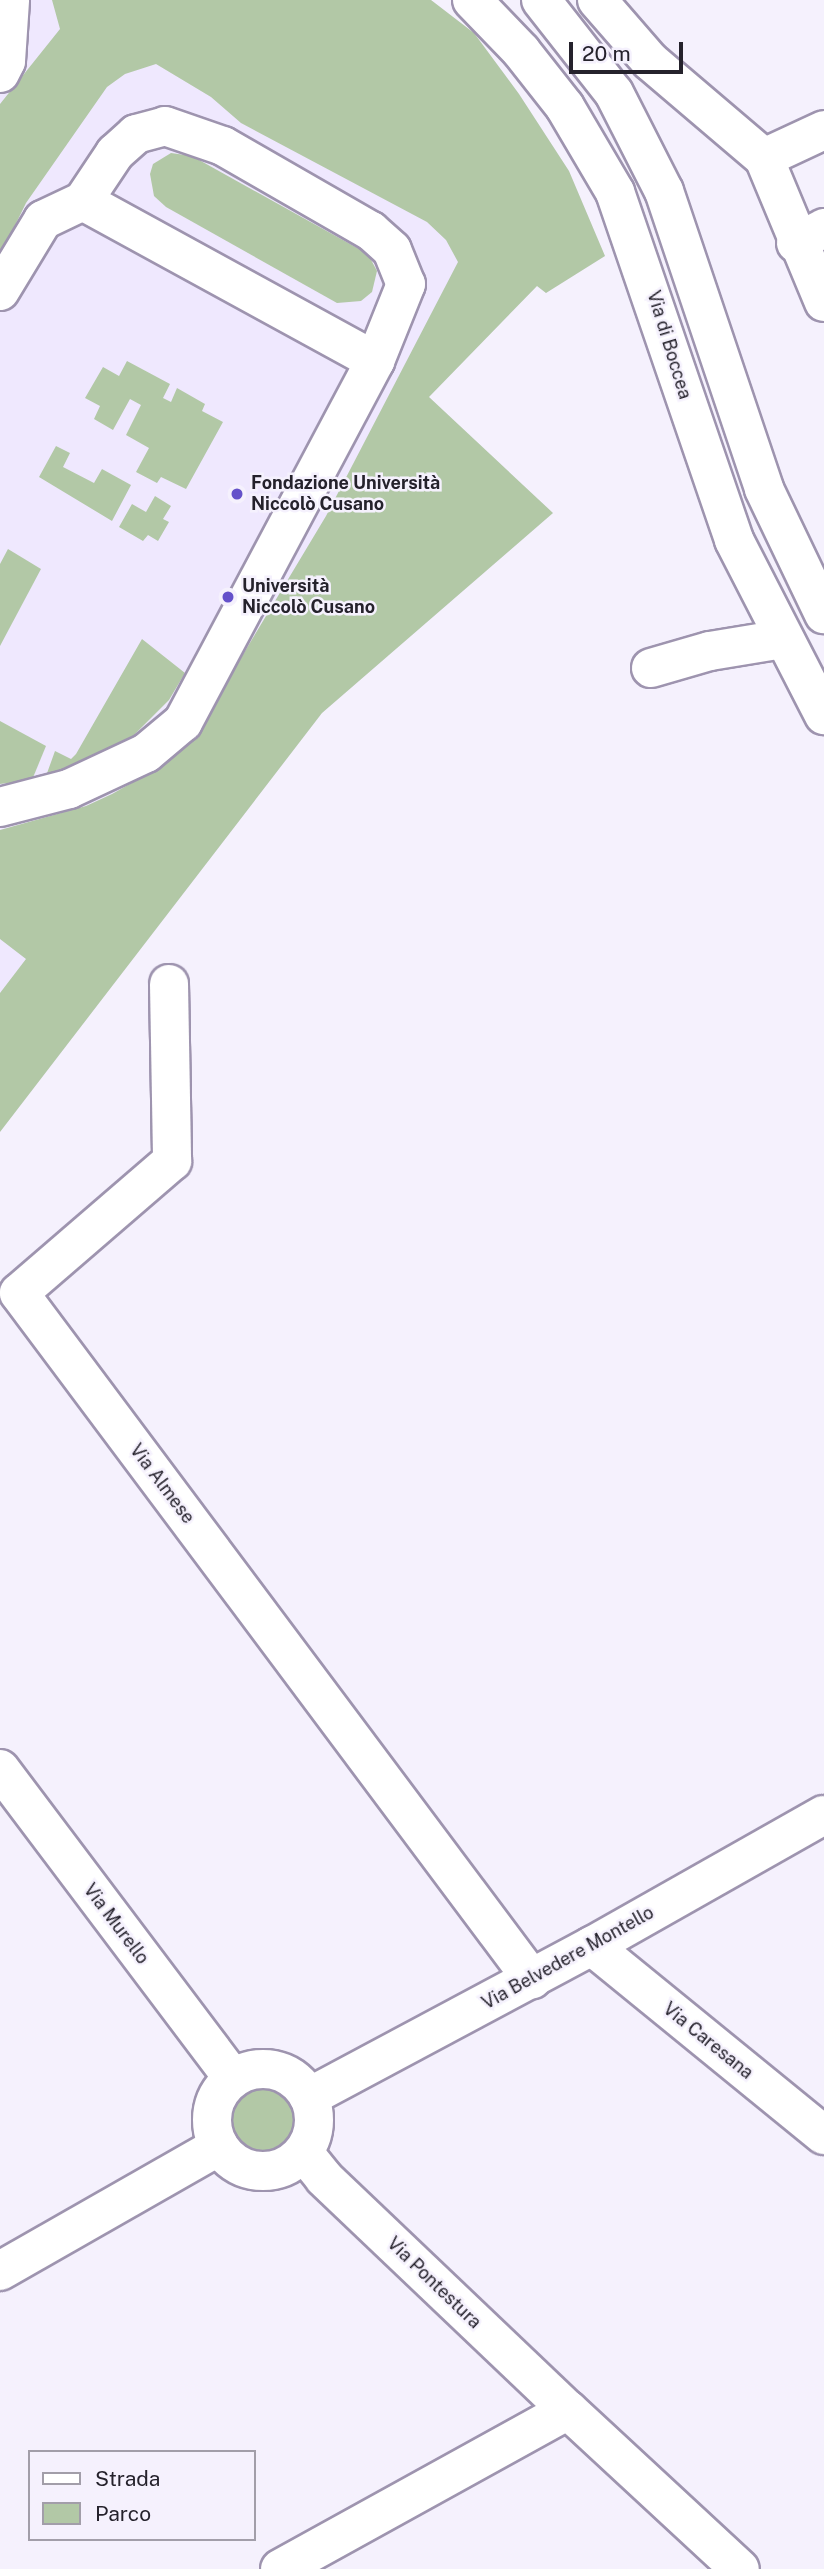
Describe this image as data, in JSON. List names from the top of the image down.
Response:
{
  "streets": {
    "street": [
      "Via di Boccea",
      "Via Almese",
      "Via Murello",
      "Via Belvedere Montello",
      "Via Caresana",
      "Via Pontestura"
    ]
  },
  "crossings": [
    ["Via Almese", "Via Belvedere Montello"],
    ["Via Murello", "Via Belvedere Montello"],
    ["Via Murello", "Via Pontestura"],
    ["Via Belvedere Montello", "Via Caresana"],
    ["Via Belvedere Montello", "Via Pontestura"]
  ],
  "places": ["Fondazione Università Niccolò Cusano", "Università Niccolò Cusano"],
  "legend": ["Strada", "Parco"],
  "scale_bar": "20 m"
}
